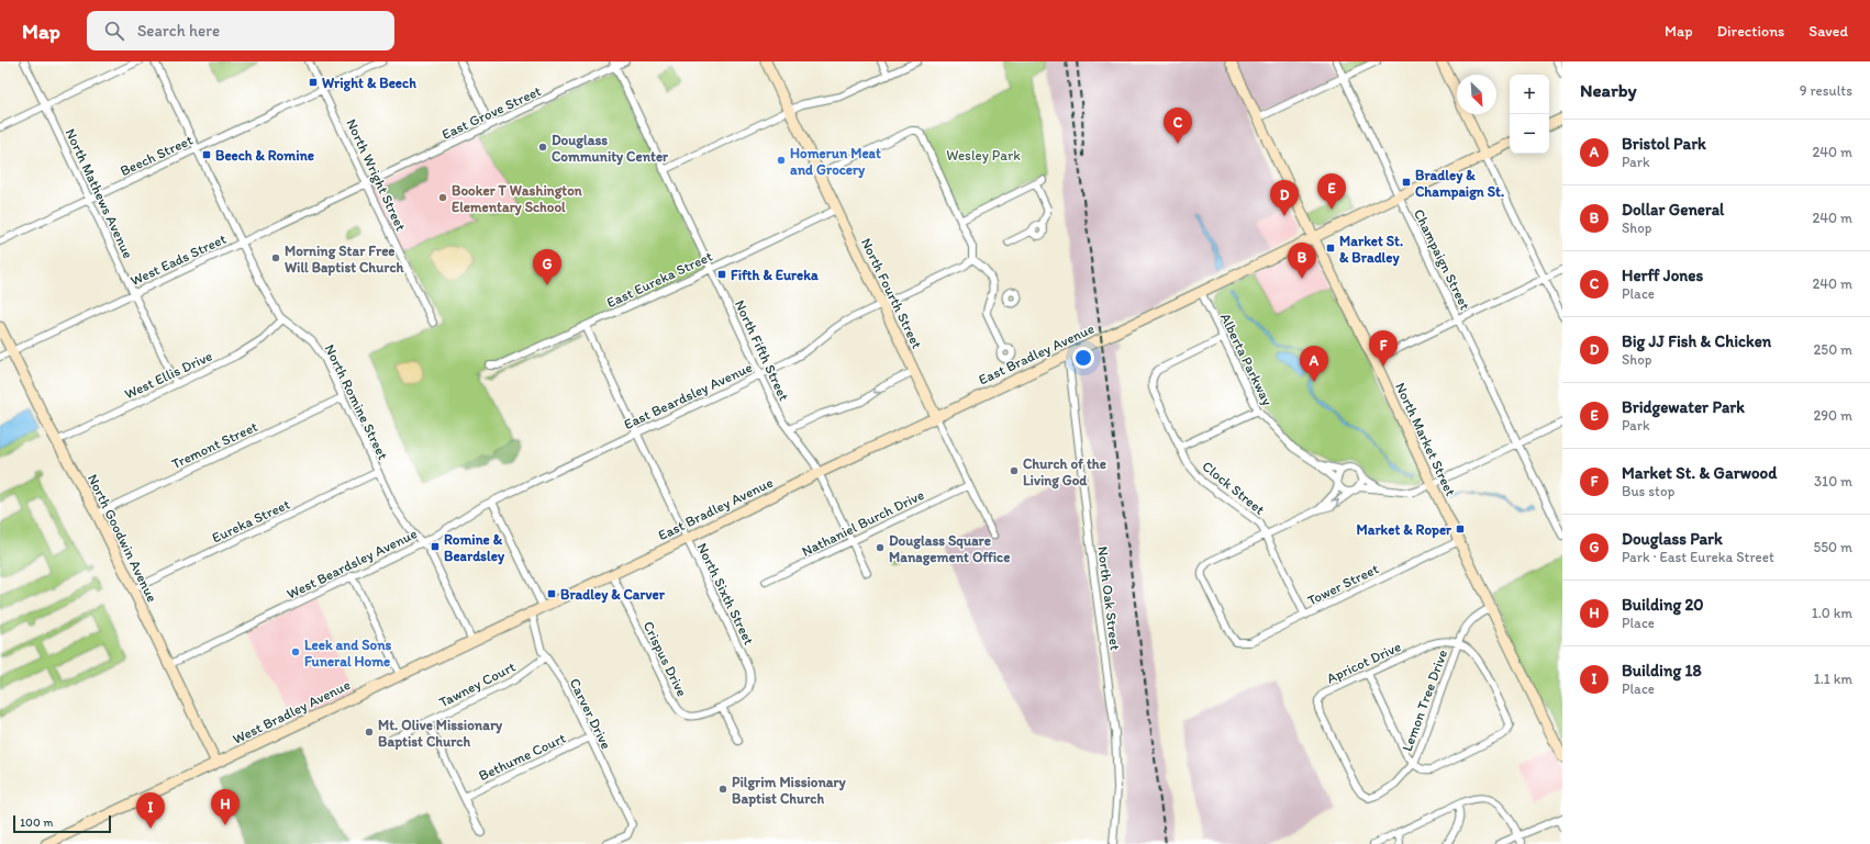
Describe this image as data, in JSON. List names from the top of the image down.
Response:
{
  "streets": {
    "main road": [
      "North Fourth Street",
      "East Bradley Avenue",
      "North Market Street",
      "North Goodwin Avenue",
      "West Bradley Avenue"
    ],
    "street": [
      "East Grove Street",
      "Beech Street",
      "North Wright Street",
      "North Mathews Avenue",
      "West Eads Street",
      "Champaign Street",
      "East Eureka Street",
      "North Fifth Street",
      "Alberta Parkway",
      "West Ellis Drive",
      "East Beardsley Avenue",
      "North Romine Street",
      "Tremont Street",
      "Clock Street",
      "Eureka Street",
      "Nathaniel Burch Drive",
      "West Beardsley Avenue",
      "Tower Street",
      "North Sixth Street",
      "North Oak Street",
      "Crispus Drive",
      "Apricot Drive",
      "Tawney Court",
      "Lemon Tree Drive",
      "Carver Drive",
      "Bethume Court"
    ]
  },
  "crossings": [
    ["East Grove Street", "North Wright Street"],
    ["East Grove Street", "West Eads Street"],
    ["East Grove Street", "North Fifth Street"],
    ["Beech Street", "North Wright Street"],
    ["Beech Street", "North Mathews Avenue"],
    ["Beech Street", "North Romine Street"],
    ["North Wright Street", "West Eads Street"],
    ["North Mathews Avenue", "West Eads Street"],
    ["North Mathews Avenue", "West Ellis Drive"],
    ["West Eads Street", "North Romine Street"],
    ["West Eads Street", "North Goodwin Avenue"],
    ["Champaign Street", "East Bradley Avenue"],
    ["East Eureka Street", "North Fourth Street"],
    ["East Eureka Street", "North Fifth Street"],
    ["East Eureka Street", "North Sixth Street"],
    ["North Fourth Street", "East Bradley Avenue"],
    ["North Fourth Street", "East Beardsley Avenue"],
    ["North Fourth Street", "Nathaniel Burch Drive"],
    ["North Fifth Street", "East Bradley Avenue"],
    ["North Fifth Street", "East Beardsley Avenue"],
    ["North Fifth Street", "Nathaniel Burch Drive"],
    ["East Bradley Avenue", "Alberta Parkway"],
    ["East Bradley Avenue", "North Market Street"],
    ["East Bradley Avenue", "North Sixth Street"],
    ["East Bradley Avenue", "North Oak Street"],
    ["East Bradley Avenue", "Crispus Drive"],
    ["East Bradley Avenue", "West Bradley Avenue"],
    ["Alberta Parkway", "Clock Street"],
    ["West Ellis Drive", "North Romine Street"],
    ["West Ellis Drive", "North Goodwin Avenue"],
    ["East Beardsley Avenue", "West Beardsley Avenue"],
    ["East Beardsley Avenue", "North Sixth Street"],
    ["North Romine Street", "Tremont Street"],
    ["North Romine Street", "Eureka Street"],
    ["North Romine Street", "West Beardsley Avenue"],
    ["North Romine Street", "West Bradley Avenue"],
    ["North Market Street", "Tower Street"],
    ["North Market Street", "Lemon Tree Drive"],
    ["Tremont Street", "North Goodwin Avenue"],
    ["Clock Street", "Tower Street"],
    ["Eureka Street", "North Goodwin Avenue"],
    ["North Goodwin Avenue", "West Beardsley Avenue"],
    ["North Goodwin Avenue", "West Bradley Avenue"],
    ["North Sixth Street", "Crispus Drive"],
    ["Apricot Drive", "Lemon Tree Drive"],
    ["Tawney Court", "Carver Drive"],
    ["West Bradley Avenue", "Carver Drive"],
    ["Carver Drive", "Bethume Court"]
  ],
  "parks": ["Wesley Park"],
  "places": {
    "transit": [
      "Wright & Beech",
      "Beech & Romine",
      "Bradley & Champaign St.",
      "Market St. & Bradley",
      "Fifth & Eureka",
      "Market & Roper",
      "Romine & Beardsley",
      "Bradley & Carver"
    ],
    "other": [
      "Douglass Community Center",
      "Homerun Meat and Grocery",
      "Booker T Washington Elementary School",
      "Morning Star Free Will Baptist Church",
      "Church of the Living God",
      "Douglass Square Management Office",
      "Leek and Sons Funeral Home",
      "Mt. Olive Missionary Baptist Church",
      "Pilgrim Missionary Baptist Church"
    ]
  },
  "scale_bar": "100 m",
  "north": "bottom right",
  "page": {
    "header": "Map",
    "search": "Search here",
    "nav": ["Map", "Directions", "Saved"],
    "heading": ["Nearby", "9 results"],
    "map_buttons": ["+", "−"],
    "pins": [
      "C",
      "E",
      "D",
      "B",
      "G",
      "F",
      "A",
      "H",
      "I"
    ],
    "list": [
      {
        "mark": "A",
        "name": "Bristol Park",
        "note": "Park",
        "value": "240 m"
      },
      {
        "mark": "B",
        "name": "Dollar General",
        "note": "Shop",
        "value": "240 m"
      },
      {
        "mark": "C",
        "name": "Herff Jones",
        "note": "Place",
        "value": "240 m"
      },
      {
        "mark": "D",
        "name": "Big JJ Fish & Chicken",
        "note": "Shop",
        "value": "250 m"
      },
      {
        "mark": "E",
        "name": "Bridgewater Park",
        "note": "Park",
        "value": "290 m"
      },
      {
        "mark": "F",
        "name": "Market St. & Garwood",
        "note": "Bus stop",
        "value": "310 m"
      },
      {
        "mark": "G",
        "name": "Douglass Park",
        "note": "Park · East Eureka Street",
        "value": "550 m"
      },
      {
        "mark": "H",
        "name": "Building 20",
        "note": "Place",
        "value": "1.0 km"
      },
      {
        "mark": "I",
        "name": "Building 18",
        "note": "Place",
        "value": "1.1 km"
      }
    ],
    "scale": "100 m"
  }
}
